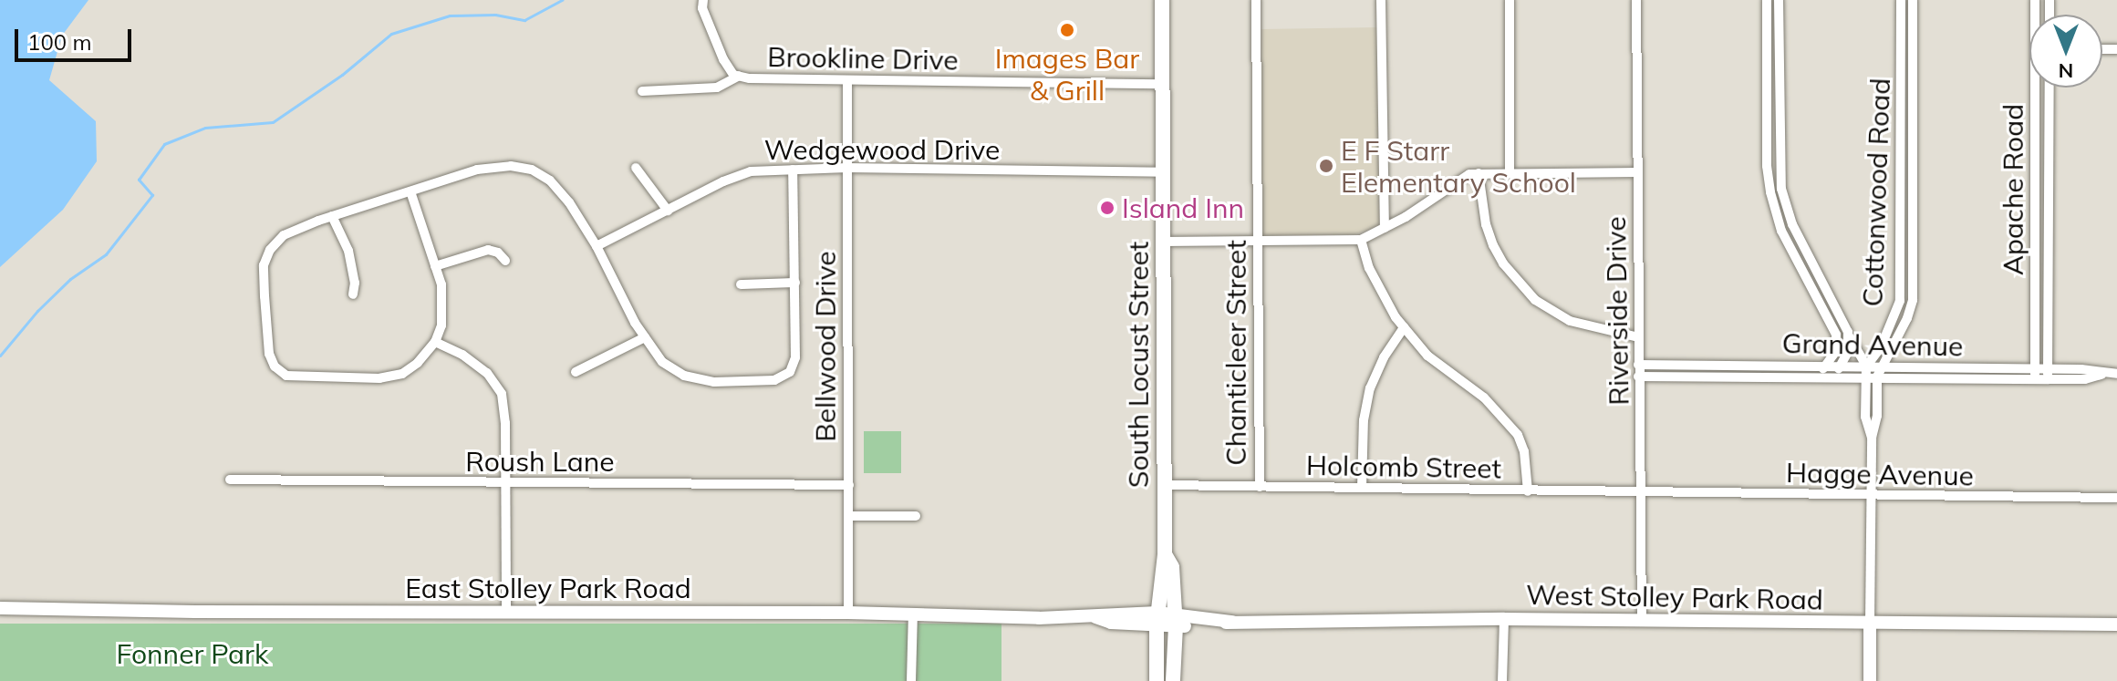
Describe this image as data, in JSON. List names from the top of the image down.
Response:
{
  "streets": {
    "main road": ["South Locust Street"],
    "street": [
      "Brookline Drive",
      "Wedgewood Drive",
      "Apache Road",
      "Cottonwood Road",
      "Riverside Drive",
      "Grand Avenue",
      "Bellwood Drive",
      "Chanticleer Street",
      "Roush Lane",
      "Holcomb Street",
      "Hagge Avenue",
      "East Stolley Park Road",
      "West Stolley Park Road"
    ]
  },
  "crossings": [
    ["Brookline Drive", "Bellwood Drive"],
    ["Brookline Drive", "South Locust Street"],
    ["Wedgewood Drive", "Bellwood Drive"],
    ["Wedgewood Drive", "South Locust Street"],
    ["Apache Road", "Grand Avenue"],
    ["Cottonwood Road", "Grand Avenue"],
    ["Riverside Drive", "Grand Avenue"],
    ["Riverside Drive", "Holcomb Street"],
    ["Riverside Drive", "Hagge Avenue"],
    ["Riverside Drive", "West Stolley Park Road"],
    ["Bellwood Drive", "Roush Lane"],
    ["Bellwood Drive", "East Stolley Park Road"],
    ["Chanticleer Street", "Holcomb Street"],
    ["South Locust Street", "Holcomb Street"],
    ["South Locust Street", "East Stolley Park Road"],
    ["South Locust Street", "West Stolley Park Road"],
    ["Holcomb Street", "Hagge Avenue"],
    ["East Stolley Park Road", "West Stolley Park Road"]
  ],
  "parks": ["Fonner Park"],
  "places": ["Images Bar & Grill", "E F Starr Elementary School", "Island Inn"],
  "scale_bar": "100 m",
  "north": "bottom"
}
